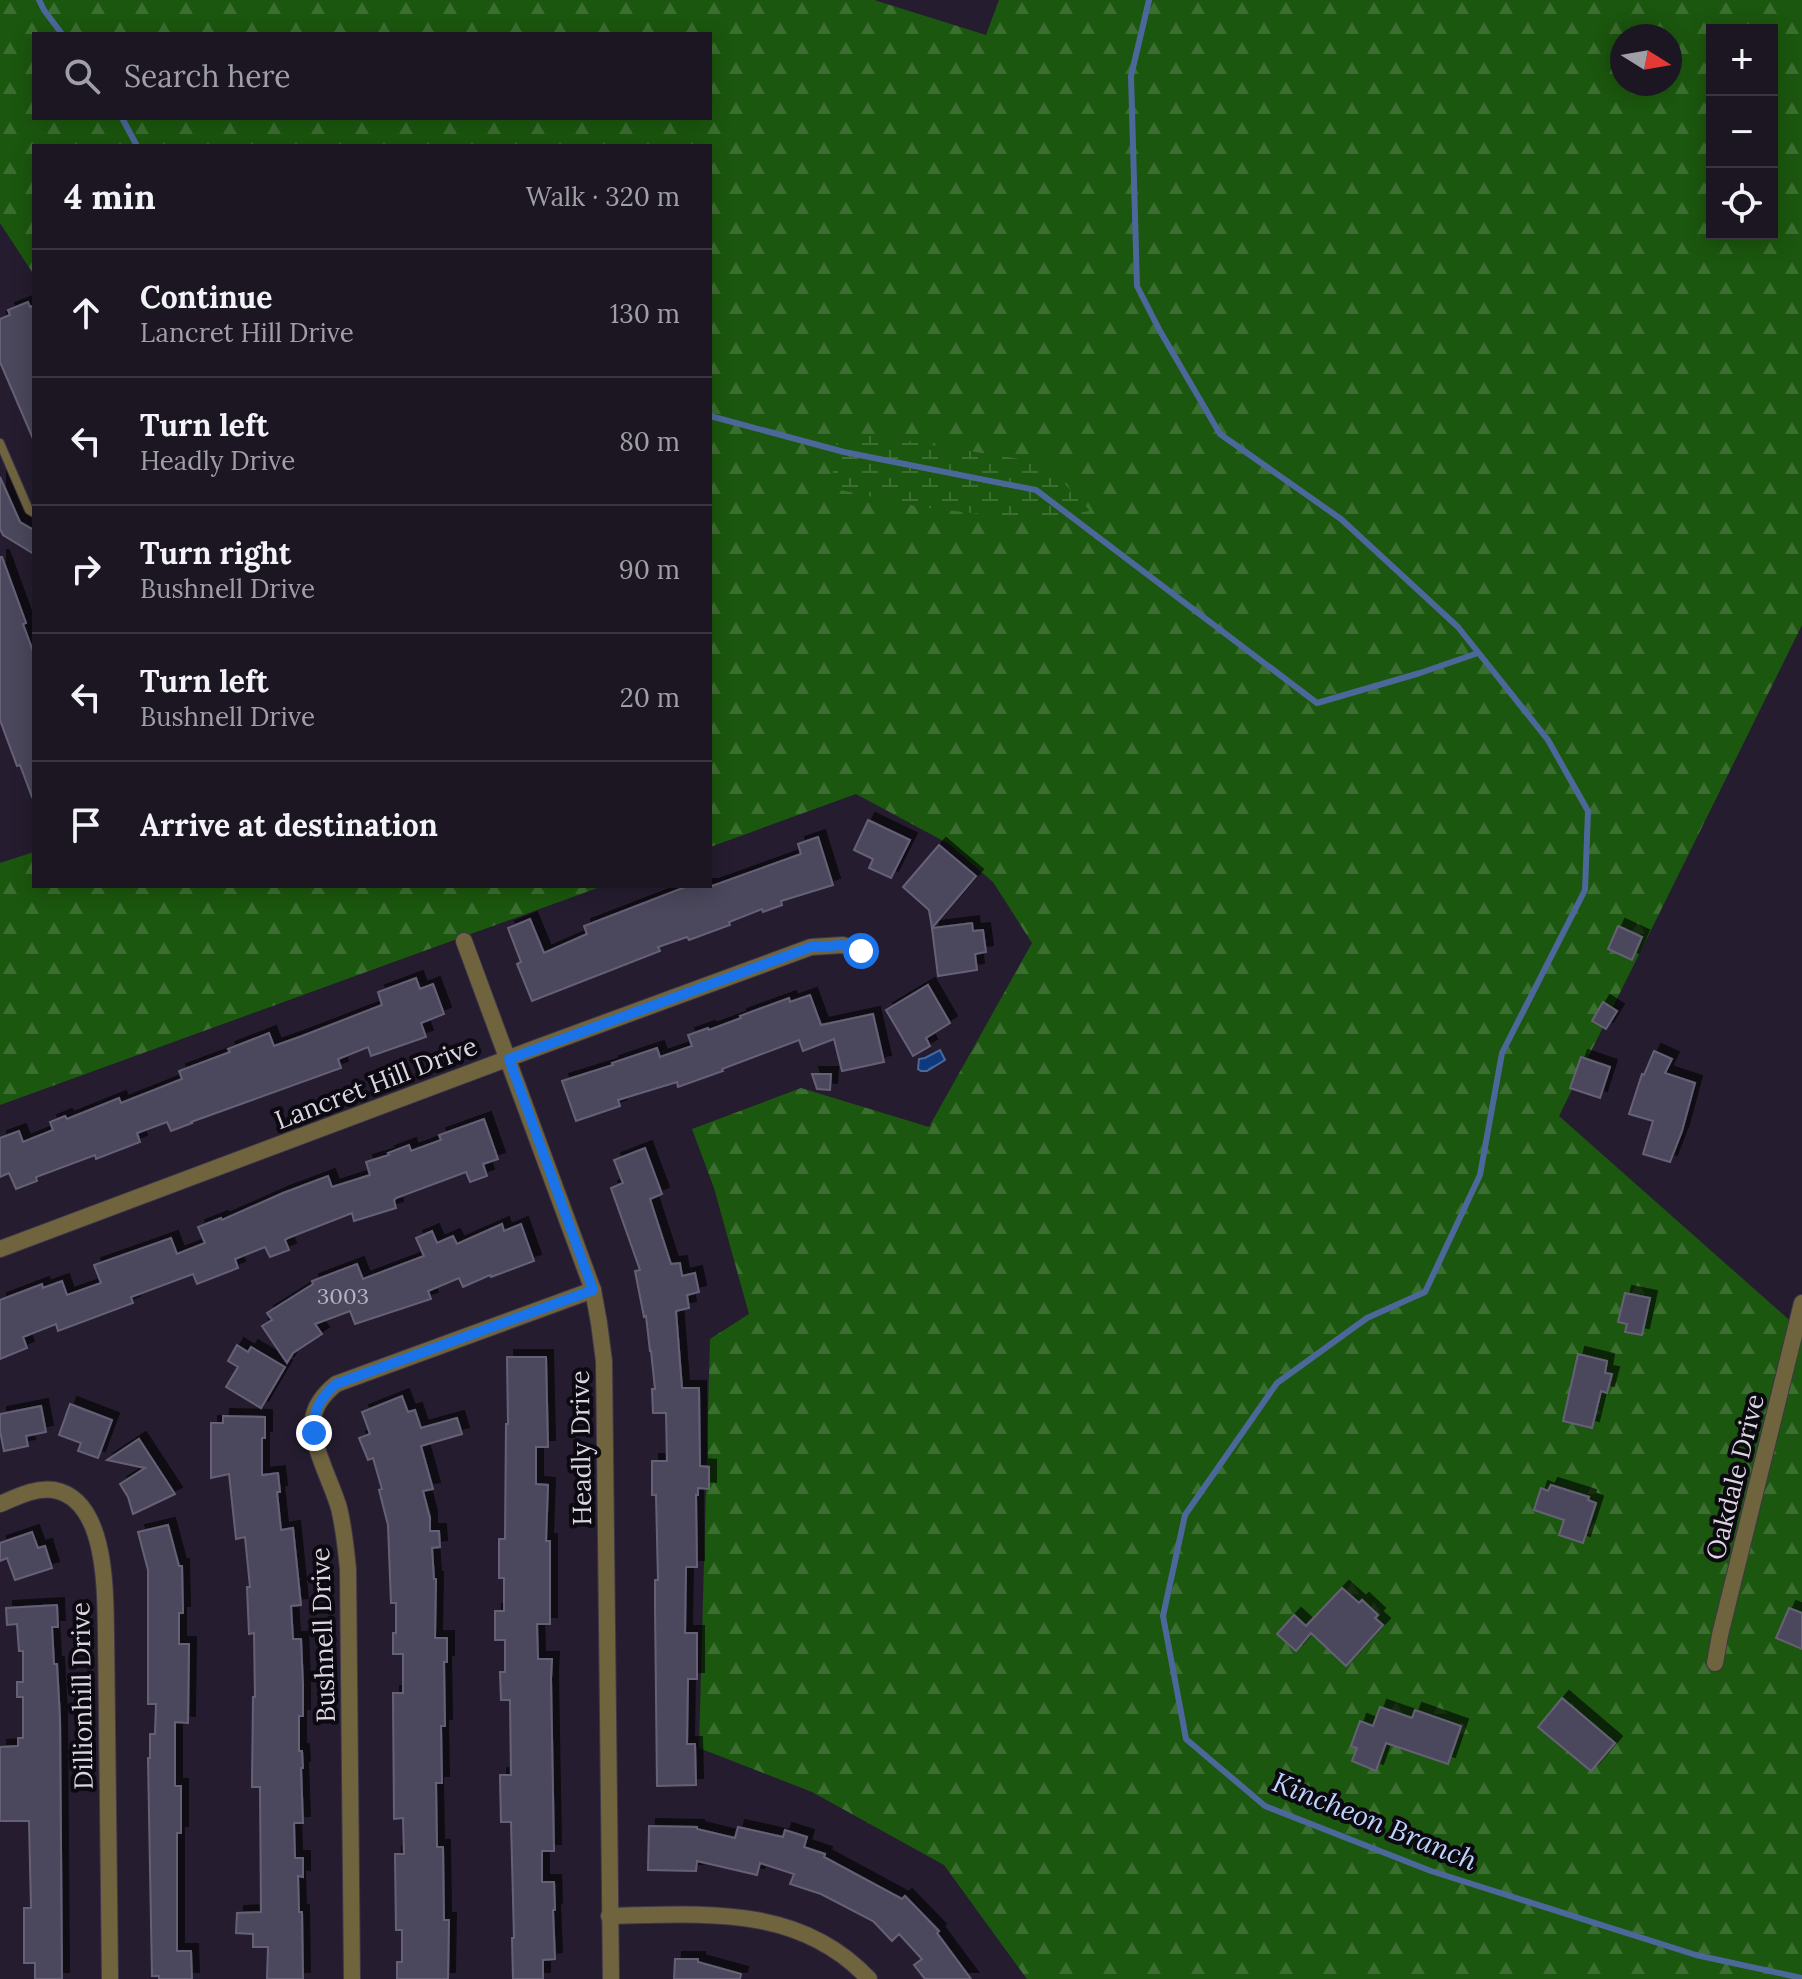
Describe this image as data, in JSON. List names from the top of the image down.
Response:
{
  "streets": {
    "street": [
      "Lancret Hill Drive",
      "Headly Drive",
      "Oakdale Drive",
      "Bushnell Drive",
      "Dillionhill Drive"
    ]
  },
  "crossings": [
    ["Lancret Hill Drive", "Headly Drive"],
    ["Headly Drive", "Bushnell Drive"]
  ],
  "water": ["Kincheon Branch"],
  "house_numbers": ["3003"],
  "north": "right",
  "page": {
    "map_buttons": ["+", "−"],
    "search": "Search here",
    "heading": ["4 min", "Walk · 320 m"],
    "list": [
      ["Continue", "Lancret Hill Drive", "130 m"],
      ["Turn left", "Headly Drive", "80 m"],
      ["Turn right", "Bushnell Drive", "90 m"],
      ["Turn left", "Bushnell Drive", "20 m"],
      "Arrive at destination"
    ]
  }
}
